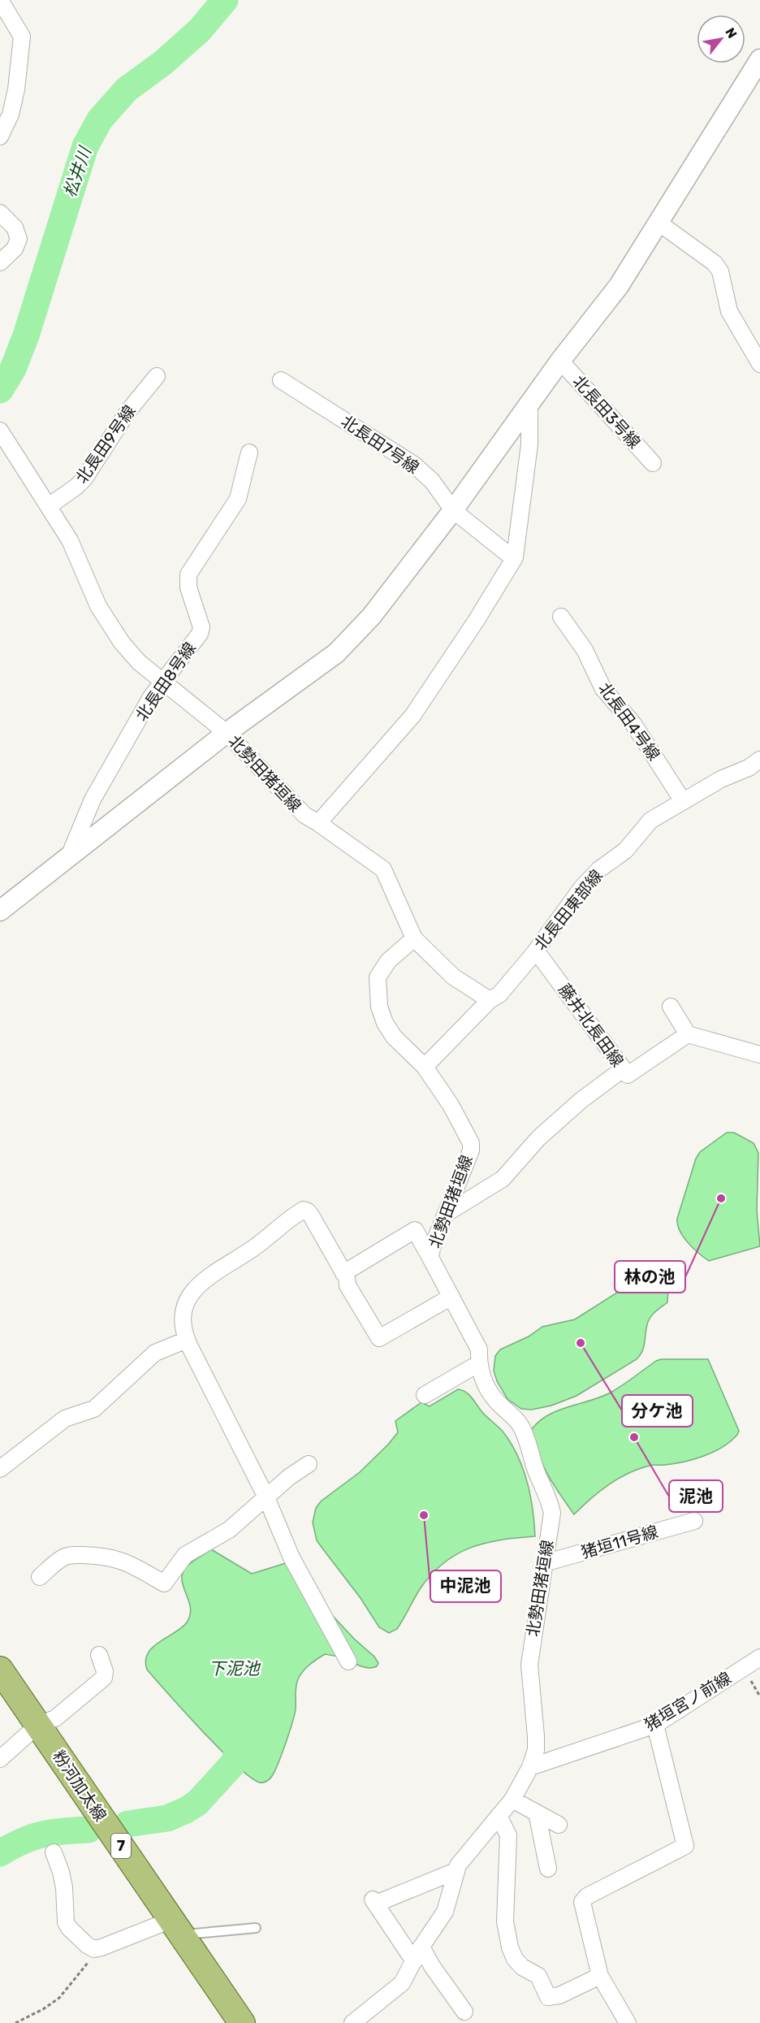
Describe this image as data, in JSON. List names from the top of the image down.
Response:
{
  "streets": {
    "main road": ["粉河加太線", "7"],
    "street": [
      "北長田3号線",
      "北長田9号線",
      "北長田7号線",
      "北長田8号線",
      "北長田4号線",
      "北勢田猪垣線",
      "北長田東部線",
      "藤井北長田線",
      "猪垣11号線",
      "猪垣宮ノ前線"
    ]
  },
  "crossings": [
    ["北長田9号線", "北勢田猪垣線"],
    ["北長田8号線", "北勢田猪垣線"],
    ["北長田4号線", "北長田東部線"],
    ["北勢田猪垣線", "北長田東部線"],
    ["北勢田猪垣線", "猪垣11号線"],
    ["北勢田猪垣線", "猪垣宮ノ前線"],
    ["北長田東部線", "藤井北長田線"]
  ],
  "water": ["松井川", "下泥池"],
  "places": [
    "林の池",
    "分ケ池",
    "泥池",
    "中泥池"
  ],
  "north": "top right"
}
